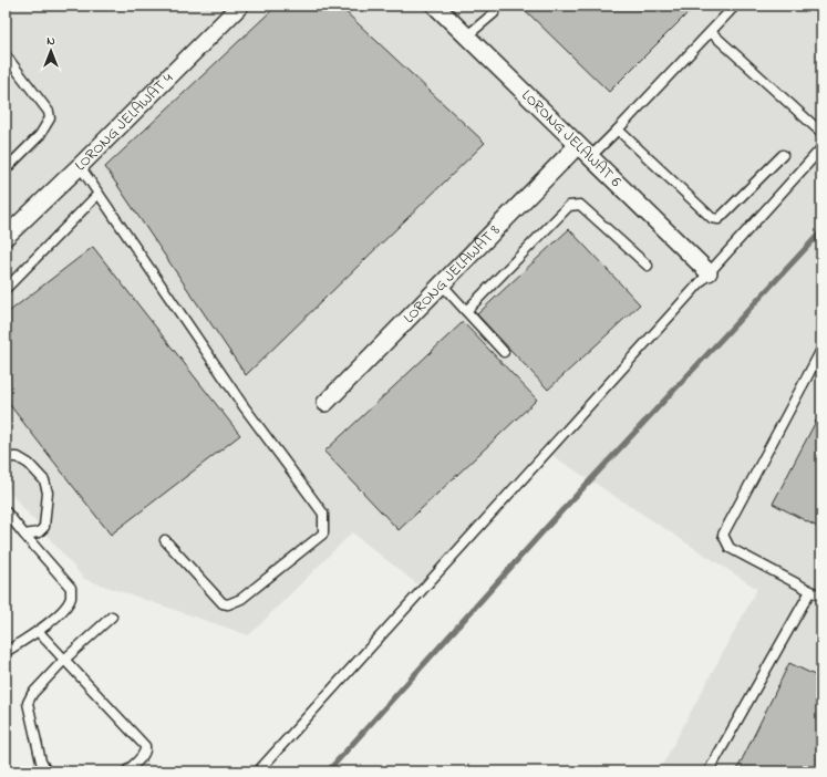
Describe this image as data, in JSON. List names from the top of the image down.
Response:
{
  "streets": {
    "street": ["LORONG JELAWAT 4", "LORONG JELAWAT 6", "LORONG JELAWAT 8"]
  },
  "crossings": [
    ["LORONG JELAWAT 6", "LORONG JELAWAT 8"]
  ],
  "north": "top"
}
